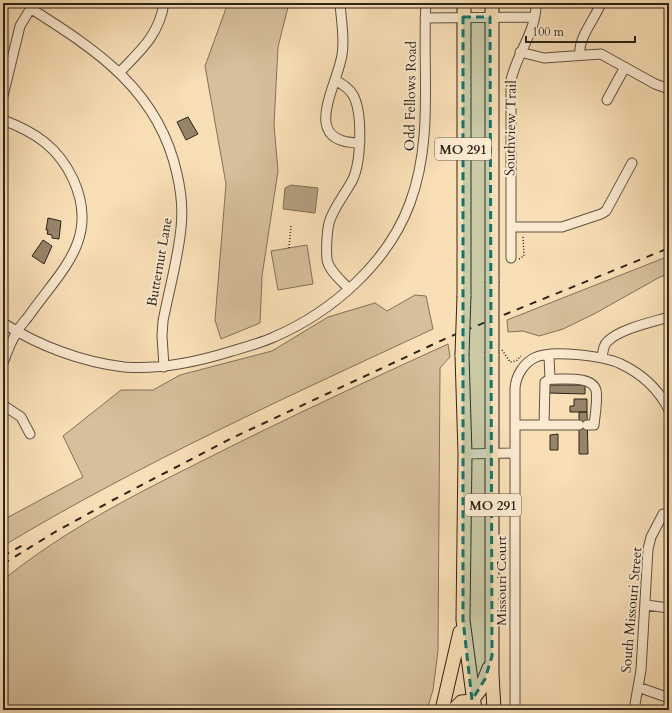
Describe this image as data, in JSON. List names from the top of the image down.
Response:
{
  "streets": {
    "highway": ["MO 291"],
    "street": [
      "Odd Fellows Road",
      "Butternut Lane",
      "Missouri Court",
      "South Missouri Street"
    ]
  },
  "crossings": [
    ["Odd Fellows Road", "Butternut Lane"]
  ],
  "scale_bar": "100 m"
}
